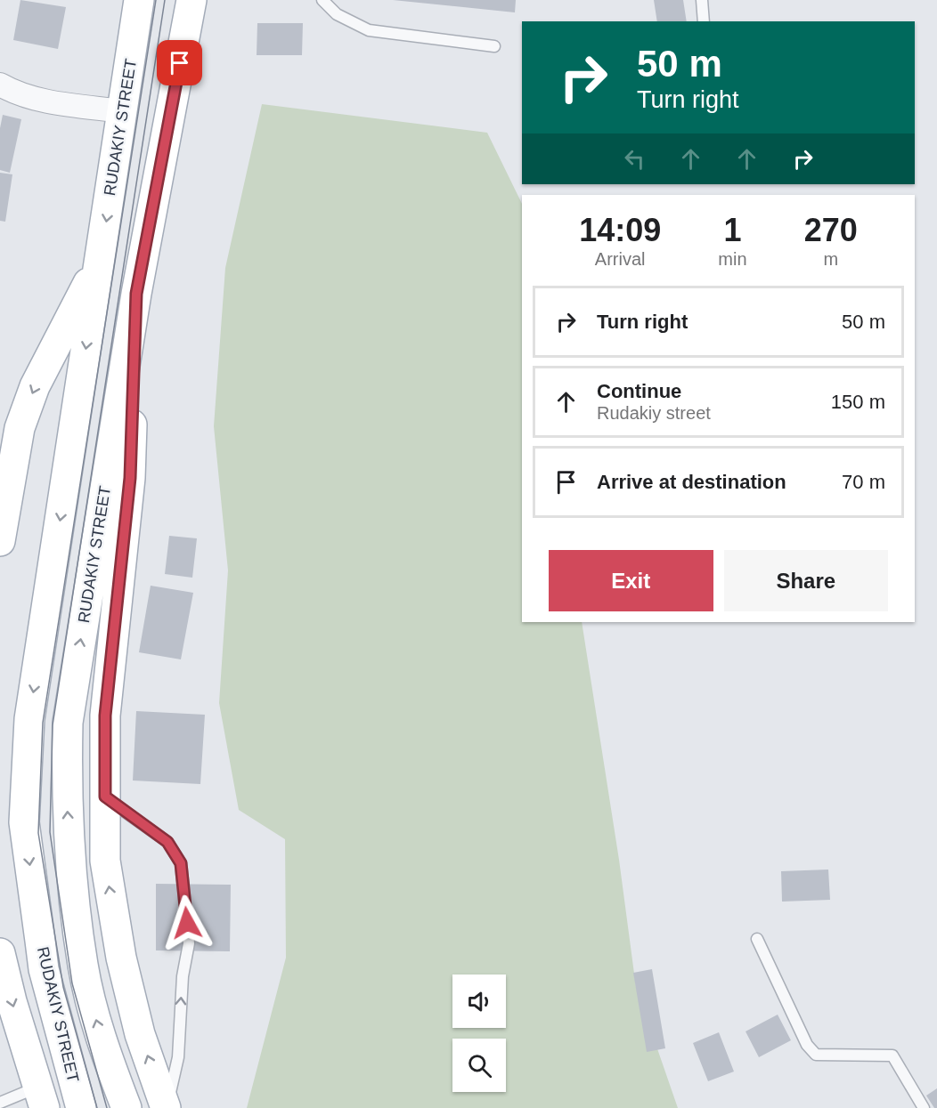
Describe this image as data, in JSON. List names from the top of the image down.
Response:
{
  "streets": {
    "main road": ["RUDAKIY STREET"]
  },
  "page": {
    "turn": ["50 m", "Turn right"],
    "eta": [
      "14:09",
      "Arrival",
      "1",
      "min",
      "270",
      "m"
    ],
    "list": [
      {
        "name": "Turn right",
        "value": "50 m"
      },
      {
        "name": "Continue",
        "note": "Rudakiy street",
        "value": "150 m"
      },
      {
        "name": "Arrive at destination",
        "value": "70 m"
      }
    ],
    "buttons": ["Exit", "Share"]
  }
}
